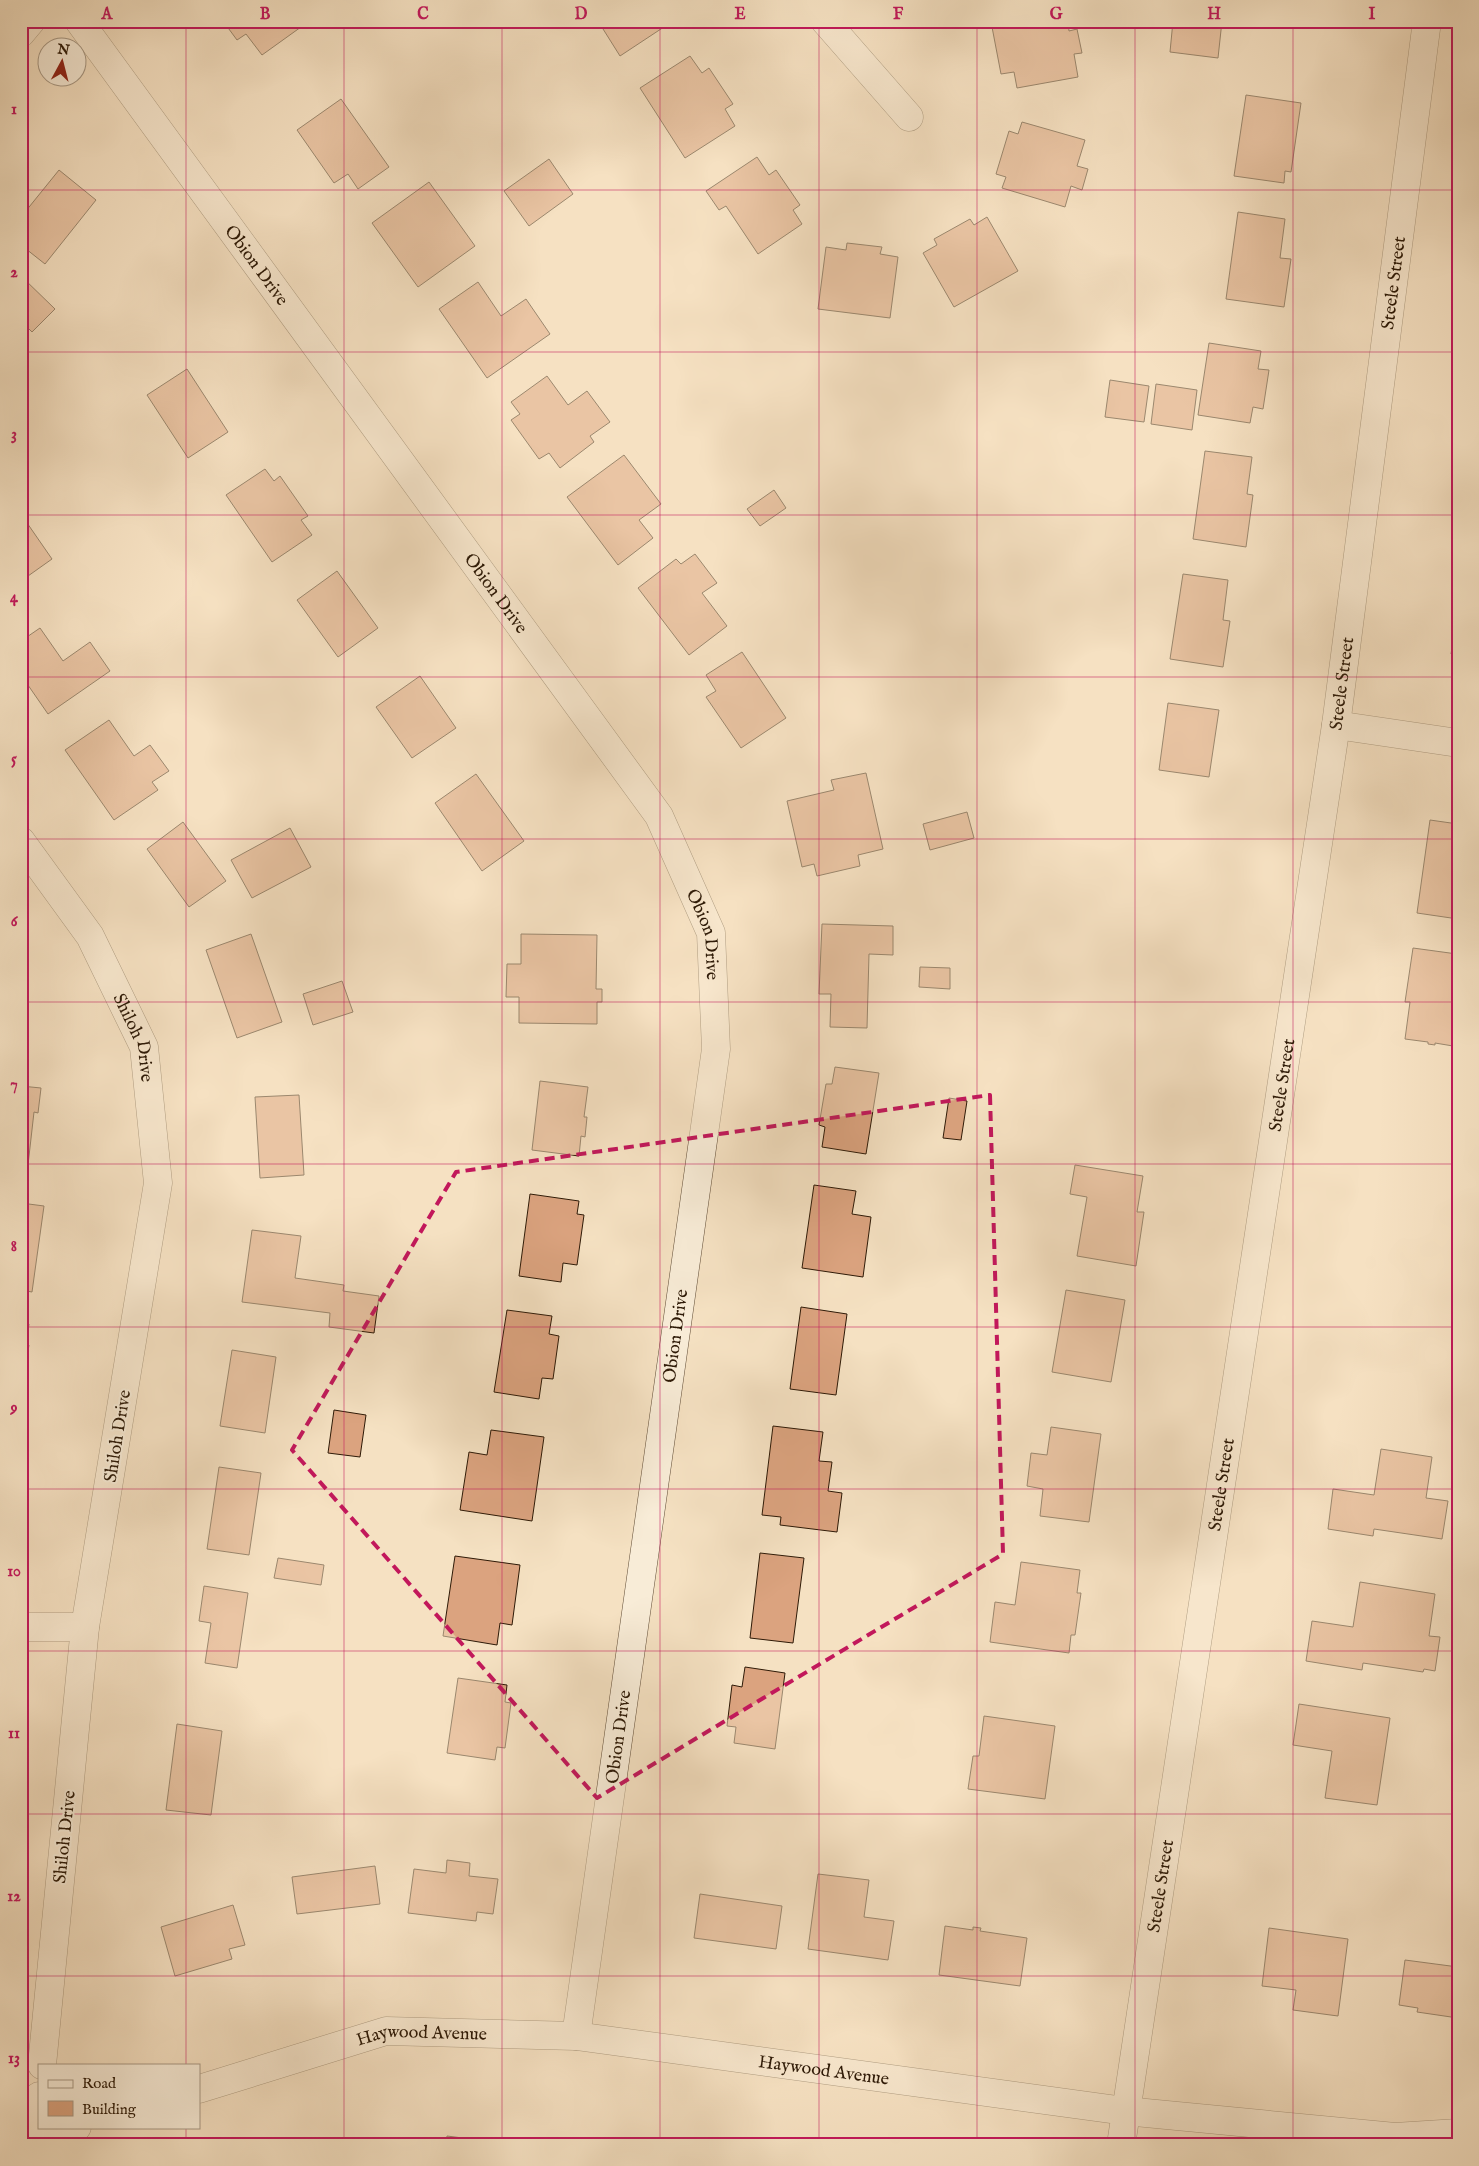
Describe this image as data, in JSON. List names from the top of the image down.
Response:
{
  "streets": {
    "street": [
      "Obion Drive",
      "Steele Street",
      "Shiloh Drive",
      "Haywood Avenue"
    ]
  },
  "crossings": [
    ["Obion Drive", "Haywood Avenue"],
    ["Steele Street", "Haywood Avenue"]
  ],
  "legend": ["Road", "Building"],
  "north": "top",
  "grid": {
    "columns": [
      "A",
      "B",
      "C",
      "D",
      "E",
      "F",
      "G",
      "H",
      "I"
    ],
    "rows": [
      "1",
      "2",
      "3",
      "4",
      "5",
      "6",
      "7",
      "8",
      "9",
      "10",
      "11",
      "12",
      "13"
    ]
  }
}
